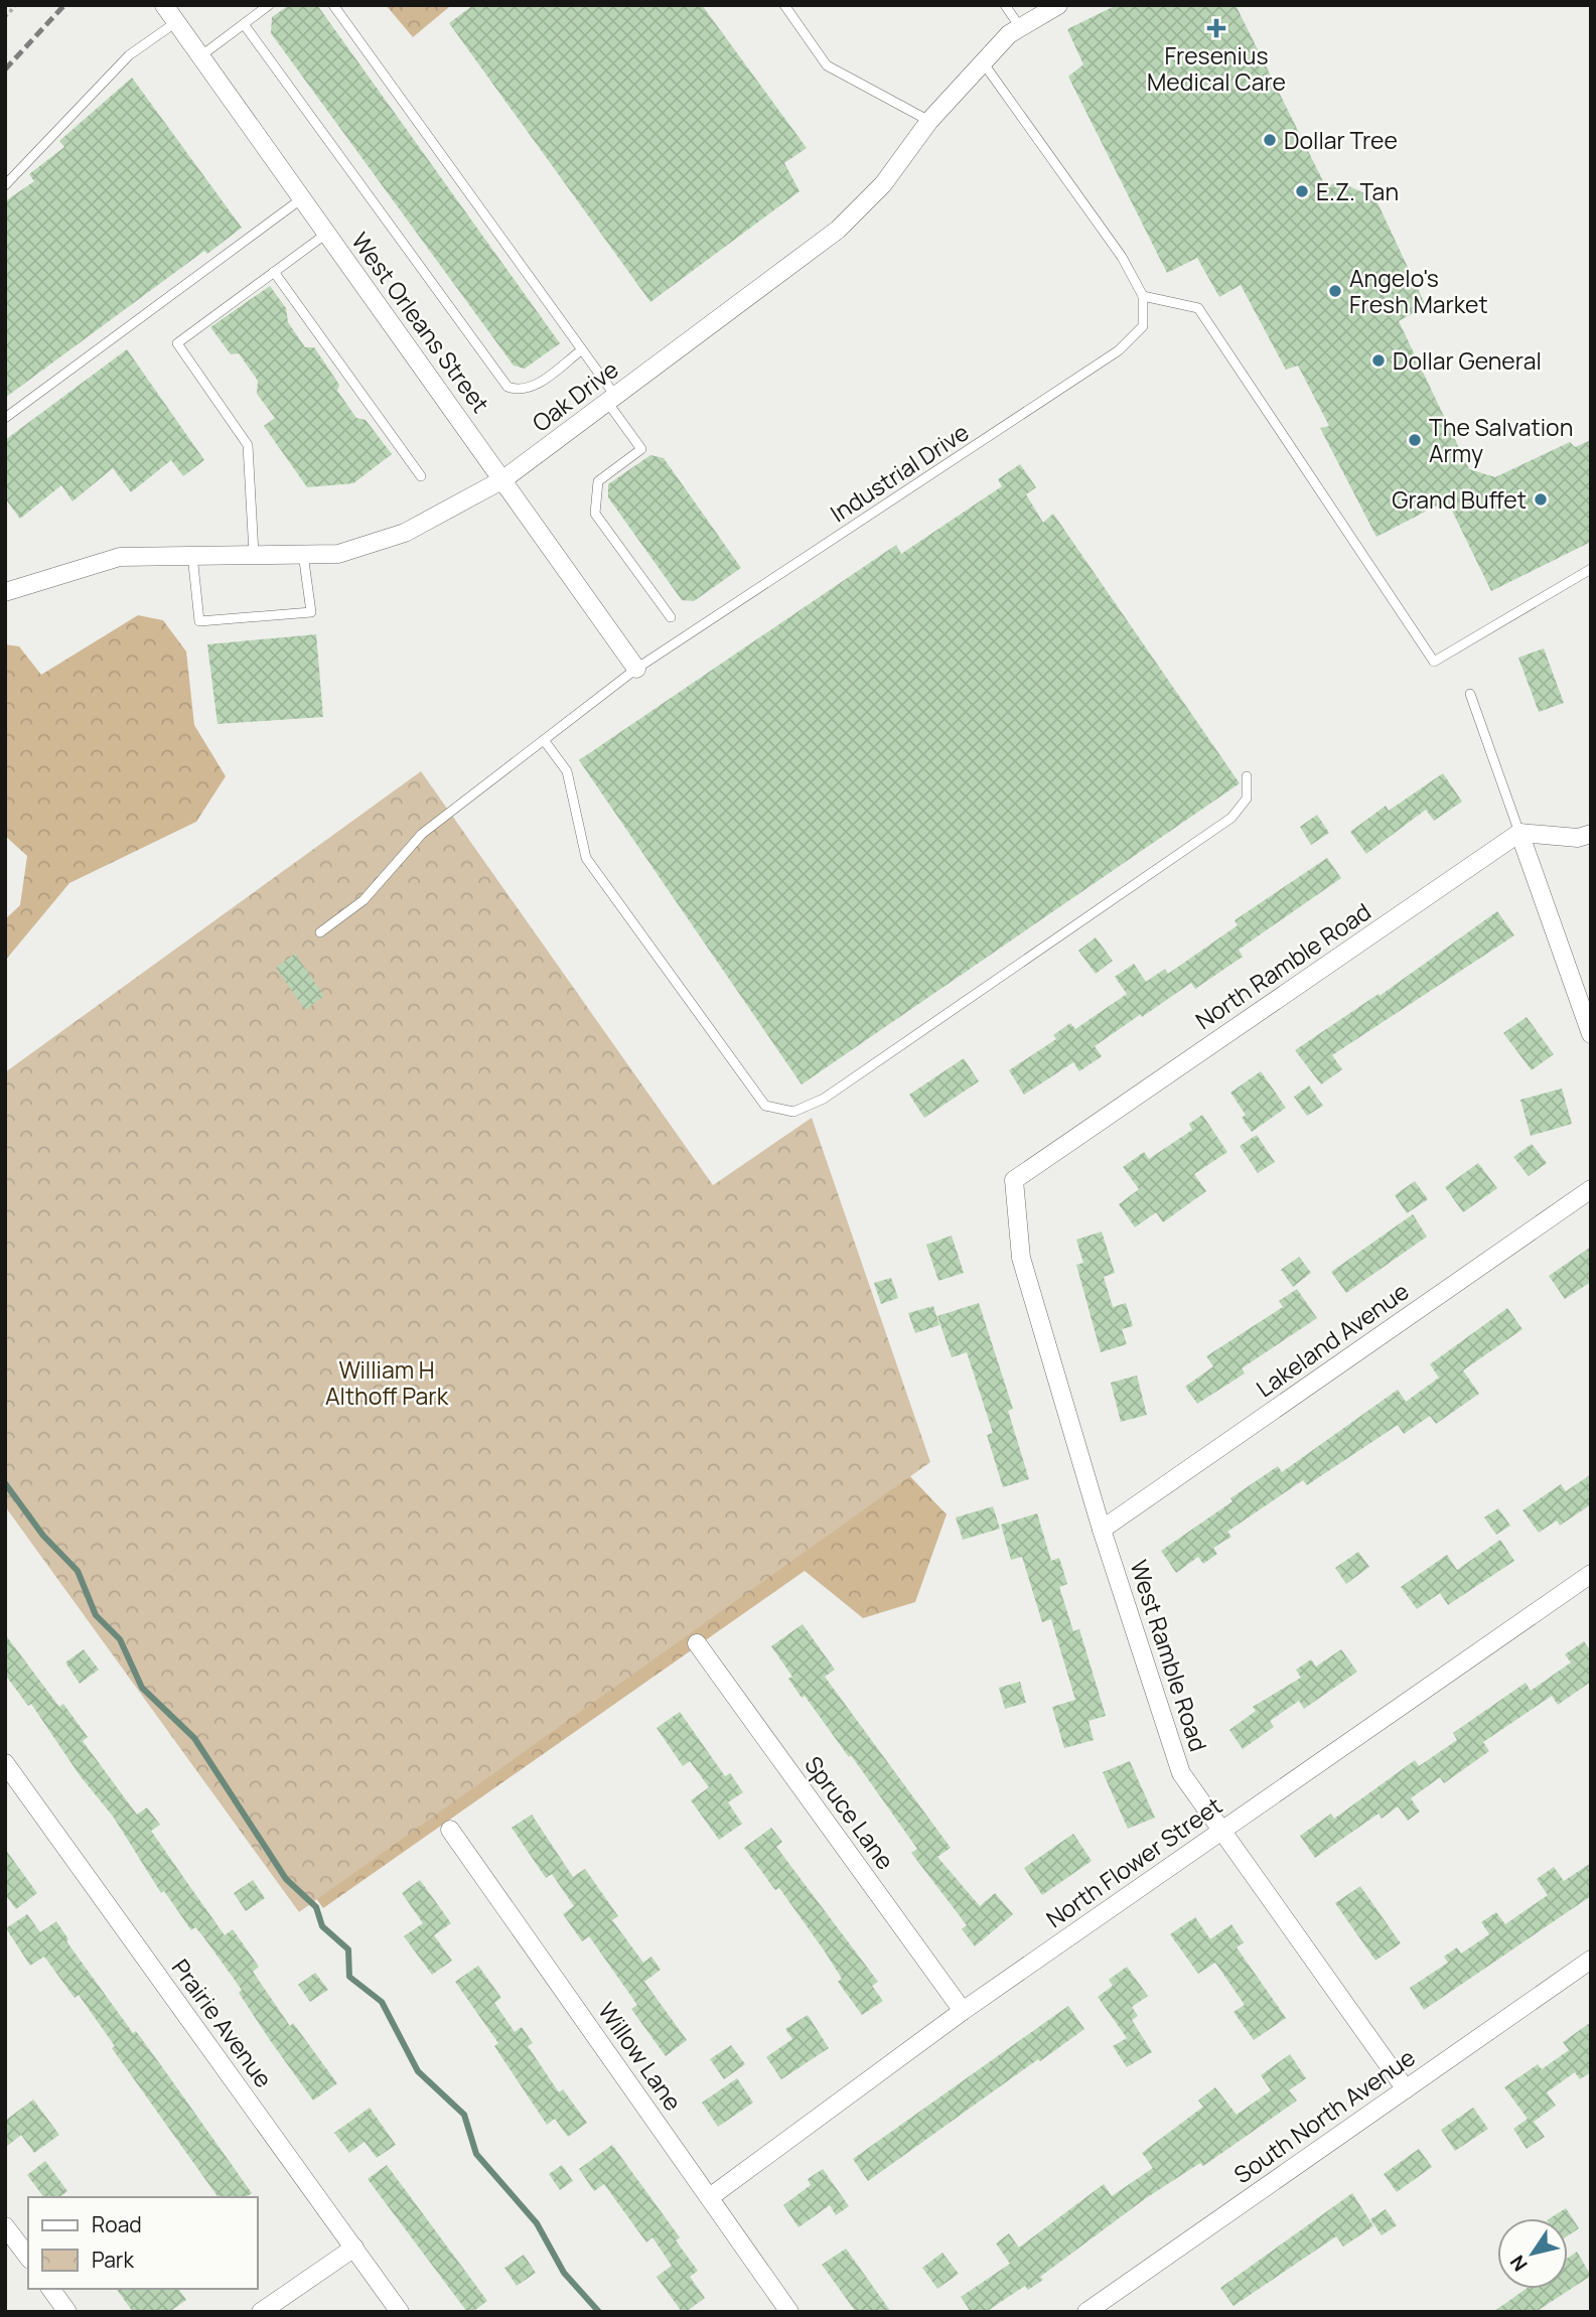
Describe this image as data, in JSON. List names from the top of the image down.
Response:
{
  "streets": {
    "street": [
      "West Orleans Street",
      "Oak Drive",
      "North Ramble Road",
      "Lakeland Avenue",
      "West Ramble Road",
      "Spruce Lane",
      "North Flower Street",
      "Prairie Avenue",
      "Willow Lane",
      "South North Avenue"
    ],
    "lane": ["Industrial Drive"]
  },
  "crossings": [
    ["West Orleans Street", "Oak Drive"],
    ["West Orleans Street", "Industrial Drive"],
    ["North Ramble Road", "West Ramble Road"],
    ["Lakeland Avenue", "West Ramble Road"],
    ["West Ramble Road", "North Flower Street"],
    ["West Ramble Road", "South North Avenue"],
    ["Spruce Lane", "North Flower Street"],
    ["North Flower Street", "Willow Lane"]
  ],
  "parks": ["William H Althoff Park"],
  "places": {
    "health": ["Fresenius Medical Care"],
    "other": [
      "Dollar Tree",
      "E.Z. Tan",
      "Angelo's Fresh Market",
      "Dollar General",
      "The Salvation Army",
      "Grand Buffet"
    ]
  },
  "legend": ["Road", "Park"],
  "north": "bottom left"
}
